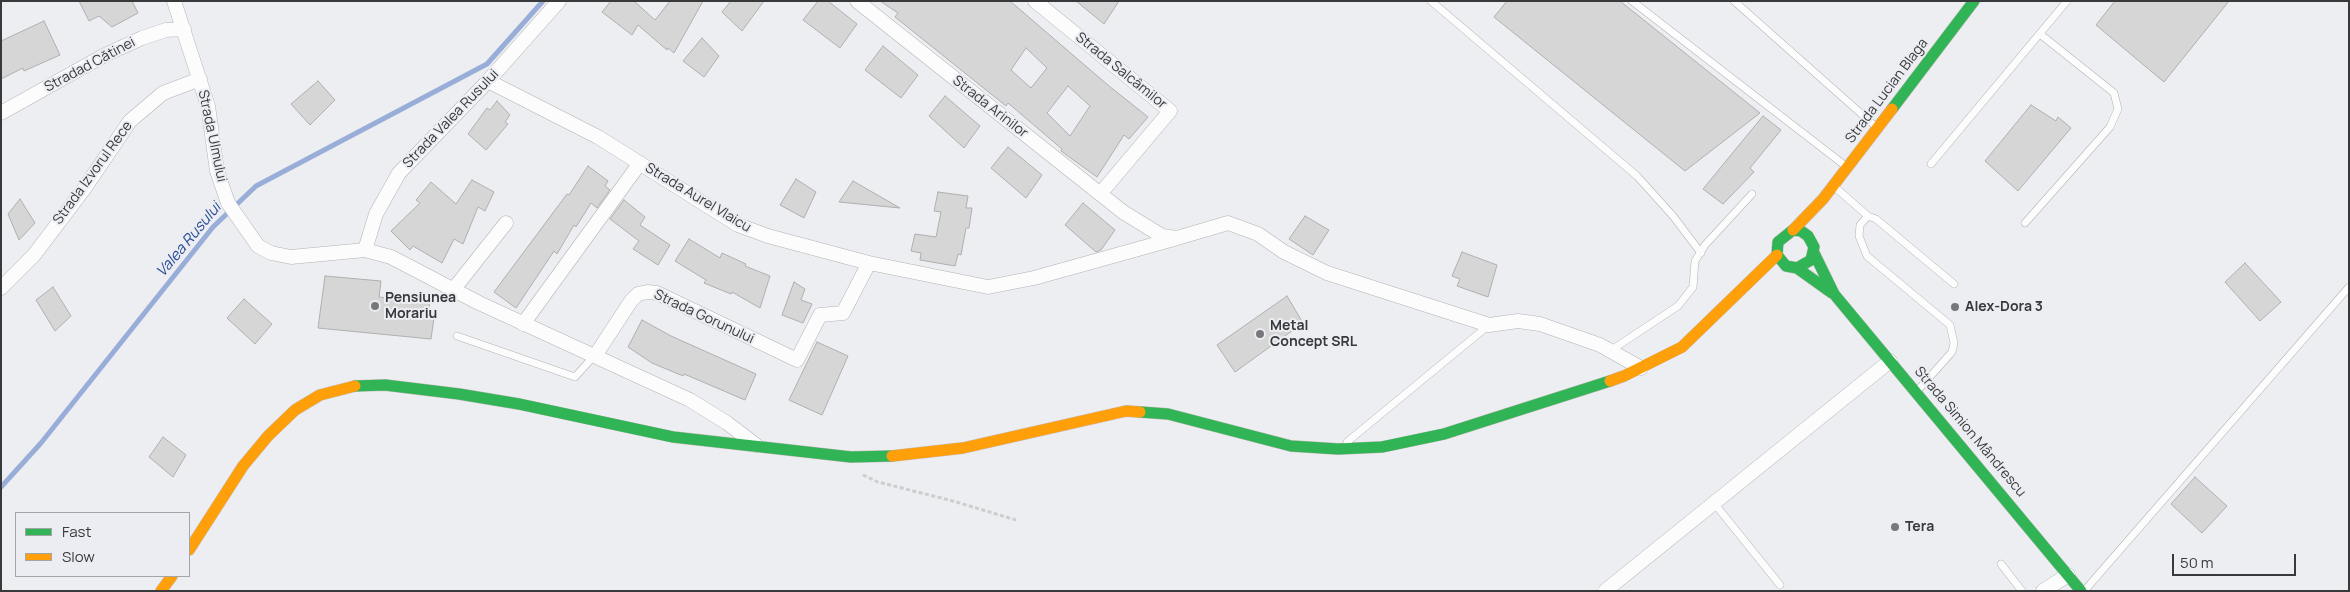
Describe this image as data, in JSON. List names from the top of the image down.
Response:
{
  "streets": {
    "main road": ["Strada Lucian Blaga", "Strada Simion Mândrescu"],
    "street": [
      "Stradad Cătinei",
      "Strada Salcâmilor",
      "Strada Arinilor",
      "Strada Valea Rusului",
      "Strada Ulmului",
      "Strada Izvorul Rece",
      "Strada Aurel Vlaicu",
      "Strada Gorunului"
    ]
  },
  "crossings": [
    ["Stradad Cătinei", "Strada Ulmului"],
    ["Strada Salcâmilor", "Strada Arinilor"],
    ["Strada Lucian Blaga", "Strada Simion Mândrescu"],
    ["Strada Arinilor", "Strada Aurel Vlaicu"],
    ["Strada Valea Rusului", "Strada Ulmului"],
    ["Strada Valea Rusului", "Strada Aurel Vlaicu"],
    ["Strada Ulmului", "Strada Izvorul Rece"],
    ["Strada Aurel Vlaicu", "Strada Gorunului"]
  ],
  "water": ["Valea Rusului"],
  "places": [
    "Pensiunea Morariu",
    "Alex-Dora 3",
    "Metal Concept SRL",
    "Tera"
  ],
  "legend": ["Fast", "Slow"],
  "scale_bar": "50 m"
}
